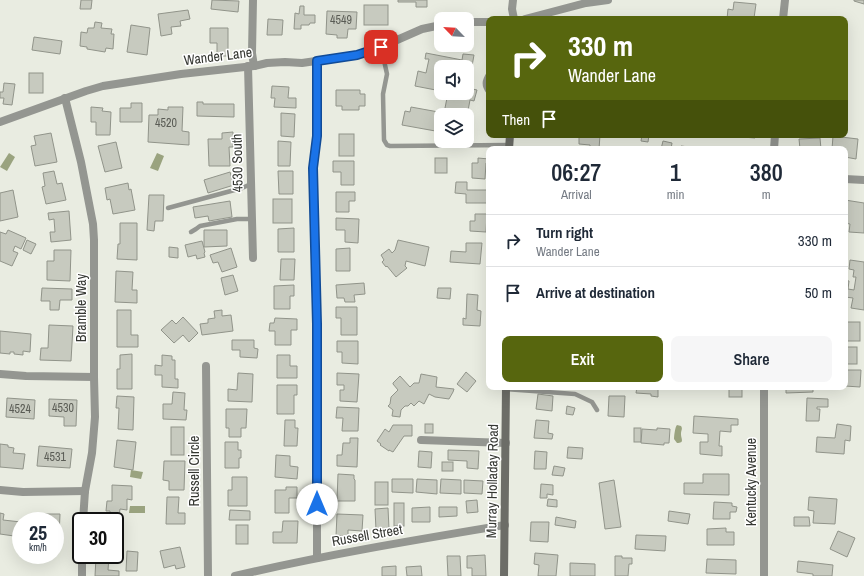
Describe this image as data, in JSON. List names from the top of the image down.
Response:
{
  "streets": {
    "street": [
      "Wander Lane",
      "4530 South",
      "Bramble Way",
      "Russell Circle",
      "Murray Holladay Road",
      "Kentucky Avenue",
      "Russell Street"
    ]
  },
  "crossings": [
    ["Wander Lane", "4530 South"],
    ["Wander Lane", "Bramble Way"],
    ["Murray Holladay Road", "Russell Street"]
  ],
  "house_numbers": [
    "4549",
    "4520",
    "4530",
    "4524",
    "4531"
  ],
  "north": "top left",
  "page": {
    "turn": ["330 m", "Wander Lane"],
    "then": "Then",
    "eta": [
      "06:27",
      "Arrival",
      "1",
      "min",
      "380",
      "m"
    ],
    "list": [
      {
        "name": "Turn right",
        "note": "Wander Lane",
        "value": "330 m"
      },
      {
        "name": "Arrive at destination",
        "value": "50 m"
      }
    ],
    "buttons": ["Exit", "Share"],
    "speed": "25 km/h",
    "limit": "30"
  }
}
